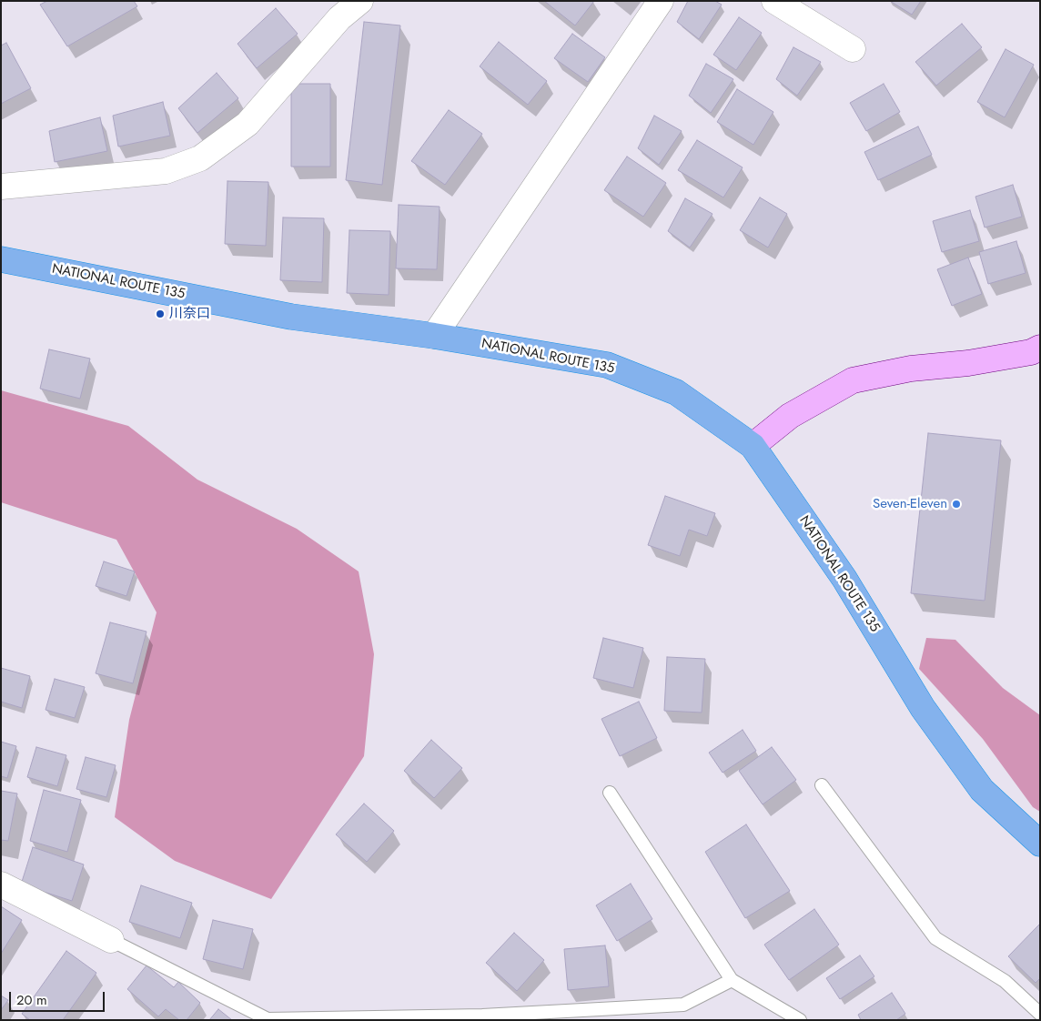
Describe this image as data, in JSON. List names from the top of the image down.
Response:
{
  "streets": {
    "highway": ["NATIONAL ROUTE 135"]
  },
  "places": ["川奈口", "Seven-Eleven"],
  "scale_bar": "20 m"
}
